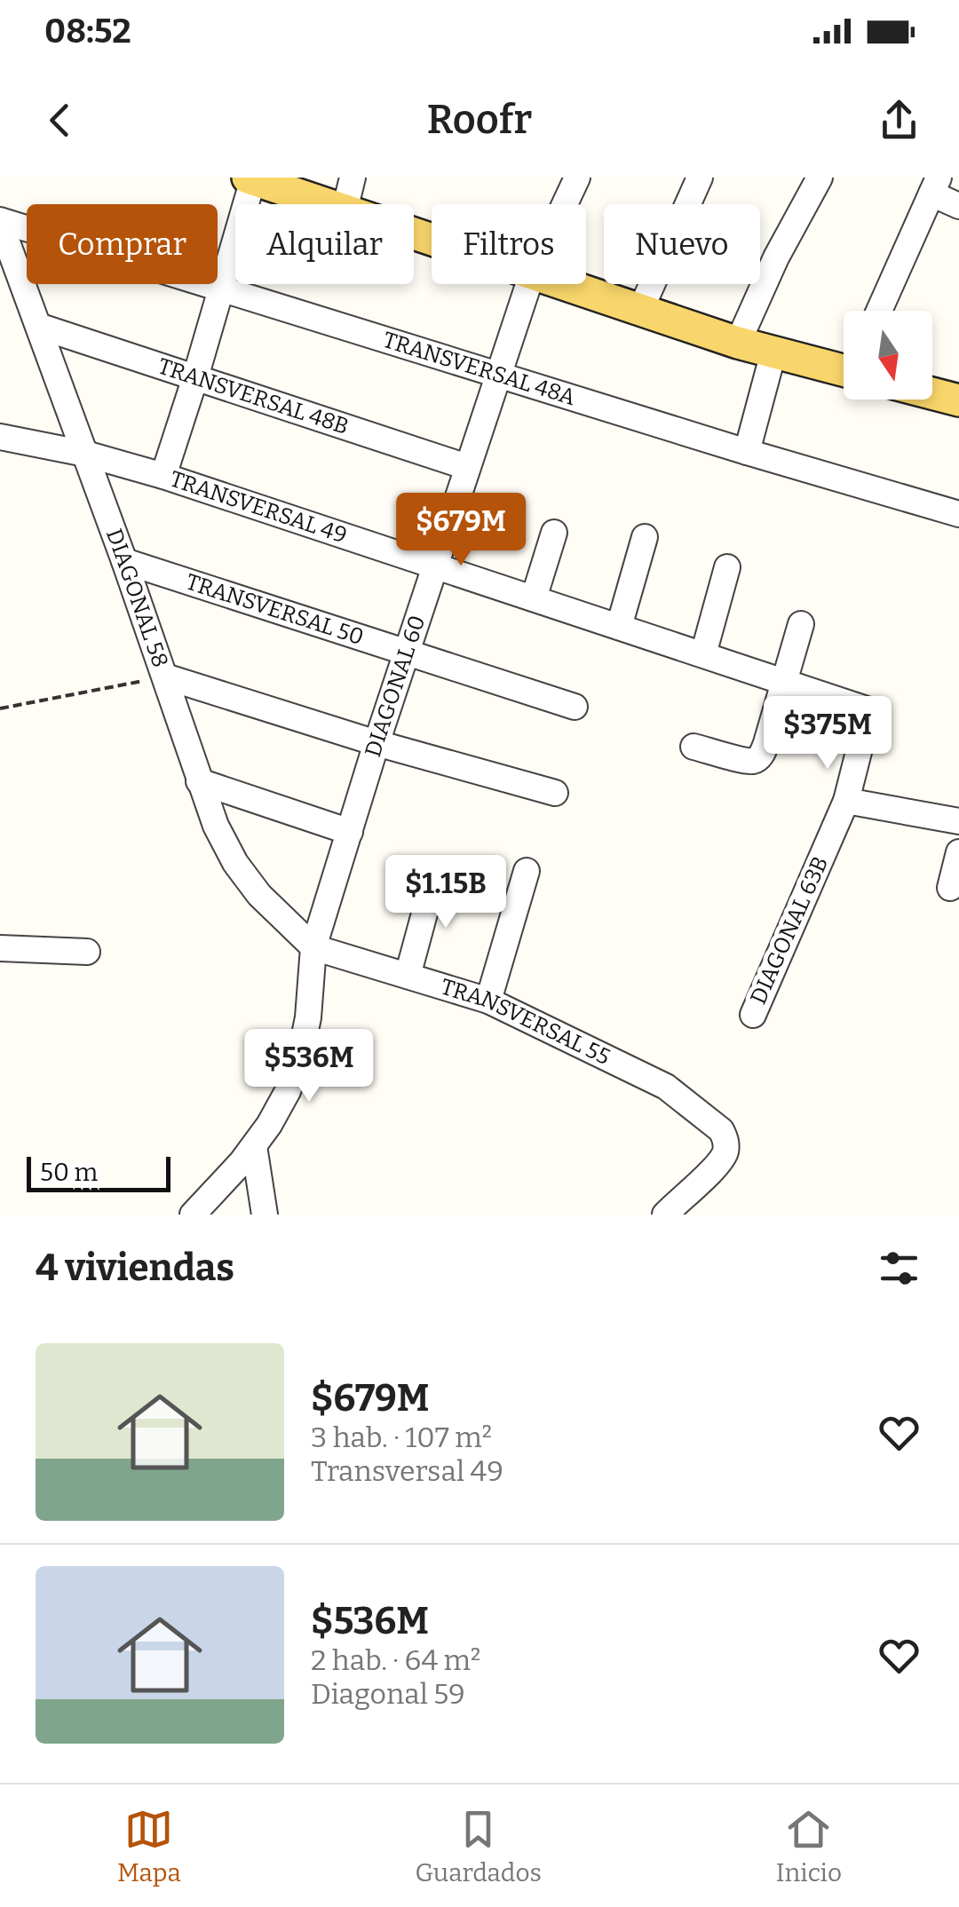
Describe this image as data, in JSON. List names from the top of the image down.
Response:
{
  "streets": {
    "street": [
      "TRANSVERSAL 48A",
      "TRANSVERSAL 48B",
      "TRANSVERSAL 49",
      "DIAGONAL 58",
      "TRANSVERSAL 50",
      "DIAGONAL 60",
      "DIAGONAL 63B",
      "TRANSVERSAL 55"
    ]
  },
  "crossings": [
    ["TRANSVERSAL 48A", "DIAGONAL 58"],
    ["TRANSVERSAL 48A", "DIAGONAL 60"],
    ["TRANSVERSAL 48B", "DIAGONAL 58"],
    ["TRANSVERSAL 48B", "DIAGONAL 60"],
    ["TRANSVERSAL 49", "DIAGONAL 58"],
    ["TRANSVERSAL 49", "DIAGONAL 60"],
    ["TRANSVERSAL 49", "DIAGONAL 63B"],
    ["DIAGONAL 58", "TRANSVERSAL 50"],
    ["DIAGONAL 58", "DIAGONAL 60"],
    ["DIAGONAL 58", "TRANSVERSAL 55"],
    ["TRANSVERSAL 50", "DIAGONAL 60"],
    ["DIAGONAL 60", "TRANSVERSAL 55"]
  ],
  "scale_bar": "50 m",
  "north": "bottom",
  "page": {
    "status": "08:52",
    "header": "Roofr",
    "chip": [
      "Comprar",
      "Alquilar",
      "Filtros",
      "Nuevo"
    ],
    "price": [
      "$679M",
      "$375M",
      "$1.15B",
      "$536M"
    ],
    "scale": "50 m",
    "heading": "4 viviendas",
    "list": [
      {
        "name": "$679M",
        "note": "3 hab. · 107 m² · Transversal 49"
      },
      {
        "name": "$536M",
        "note": "2 hab. · 64 m² · Diagonal 59"
      }
    ],
    "tabs": ["Mapa", "Guardados", "Inicio"]
  }
}
